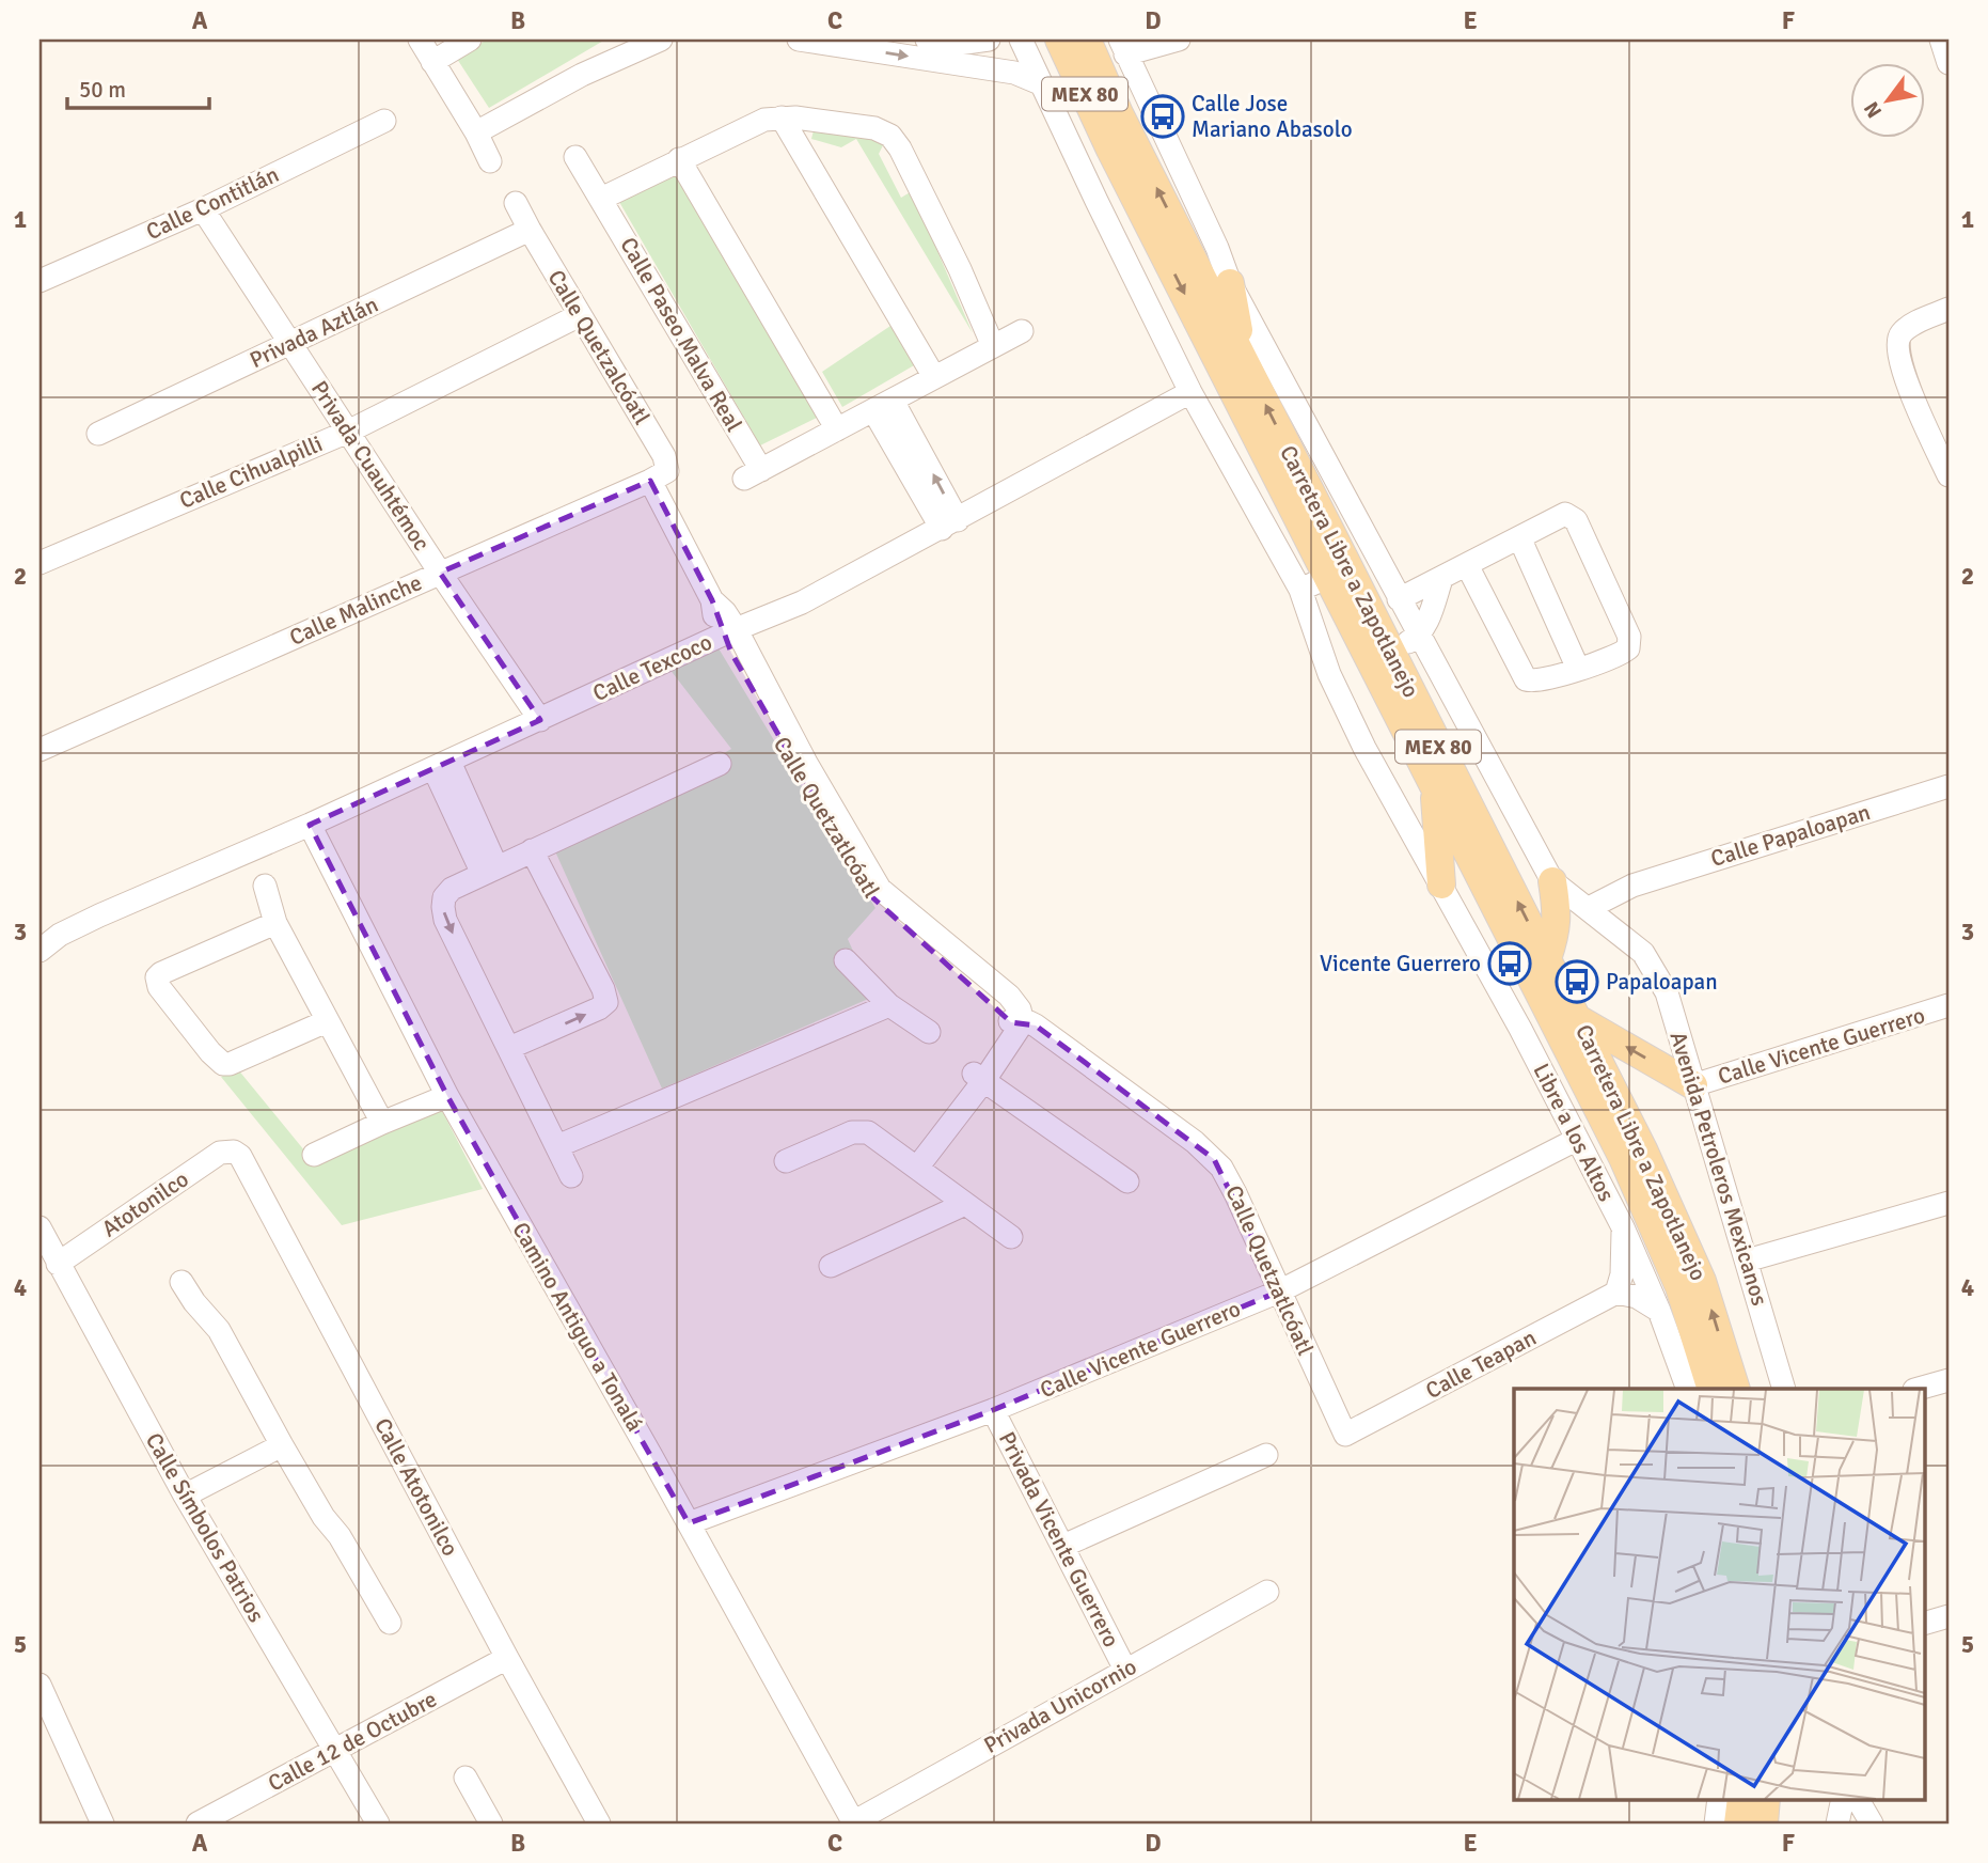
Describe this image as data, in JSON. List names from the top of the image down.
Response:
{
  "streets": {
    "main road": ["MEX 80", "Carretera Libre a Zapotlanejo"],
    "street": [
      "Calle Contitlán",
      "Privada Aztlán",
      "Calle Paseo Malva Real",
      "Calle Quetzalcóatl",
      "Privada Cuauhtémoc",
      "Calle Cihualpilli",
      "Calle Malinche",
      "Calle Texcoco",
      "Calle Quetzatlcóatl",
      "Calle Papaloapan",
      "Calle Vicente Guerrero",
      "Libre a los Altos",
      "Avenida Petroleros Mexicanos",
      "Atotonilco",
      "Camino Antiguo a Tonalá",
      "Calle Teapan",
      "Calle Atotonilco",
      "Calle Símbolos Patrios",
      "Privada Vicente Guerrero",
      "Privada Unicornio",
      "Calle 12 de Octubre"
    ]
  },
  "crossings": [
    ["Calle Contitlán", "Privada Cuauhtémoc"],
    ["Privada Aztlán", "Calle Quetzalcóatl"],
    ["Privada Aztlán", "Privada Cuauhtémoc"],
    ["Calle Quetzalcóatl", "Calle Cihualpilli"],
    ["Calle Quetzalcóatl", "Calle Malinche"],
    ["Privada Cuauhtémoc", "Calle Cihualpilli"],
    ["Privada Cuauhtémoc", "Calle Malinche"],
    ["Privada Cuauhtémoc", "Calle Texcoco"],
    ["Carretera Libre a Zapotlanejo", "Libre a los Altos"],
    ["Calle Malinche", "Calle Quetzatlcóatl"],
    ["Calle Texcoco", "Calle Quetzatlcóatl"],
    ["Calle Texcoco", "Camino Antiguo a Tonalá"],
    ["Calle Quetzatlcóatl", "Calle Vicente Guerrero"],
    ["Calle Quetzatlcóatl", "Calle Teapan"],
    ["Calle Papaloapan", "Avenida Petroleros Mexicanos"],
    ["Calle Vicente Guerrero", "Libre a los Altos"],
    ["Calle Vicente Guerrero", "Avenida Petroleros Mexicanos"],
    ["Calle Vicente Guerrero", "Camino Antiguo a Tonalá"],
    ["Calle Vicente Guerrero", "Privada Vicente Guerrero"],
    ["Atotonilco", "Calle Atotonilco"],
    ["Atotonilco", "Calle Símbolos Patrios"],
    ["Camino Antiguo a Tonalá", "Privada Unicornio"],
    ["Calle Atotonilco", "Calle 12 de Octubre"],
    ["Calle Símbolos Patrios", "Calle 12 de Octubre"],
    ["Privada Vicente Guerrero", "Privada Unicornio"]
  ],
  "places": {
    "bus stop": ["Calle Jose Mariano Abasolo", "Vicente Guerrero", "Papaloapan"]
  },
  "scale_bar": "50 m",
  "north": "bottom left",
  "grid": {
    "columns": [
      "A",
      "B",
      "C",
      "D",
      "E",
      "F"
    ],
    "rows": [
      "1",
      "2",
      "3",
      "4",
      "5"
    ]
  }
}
